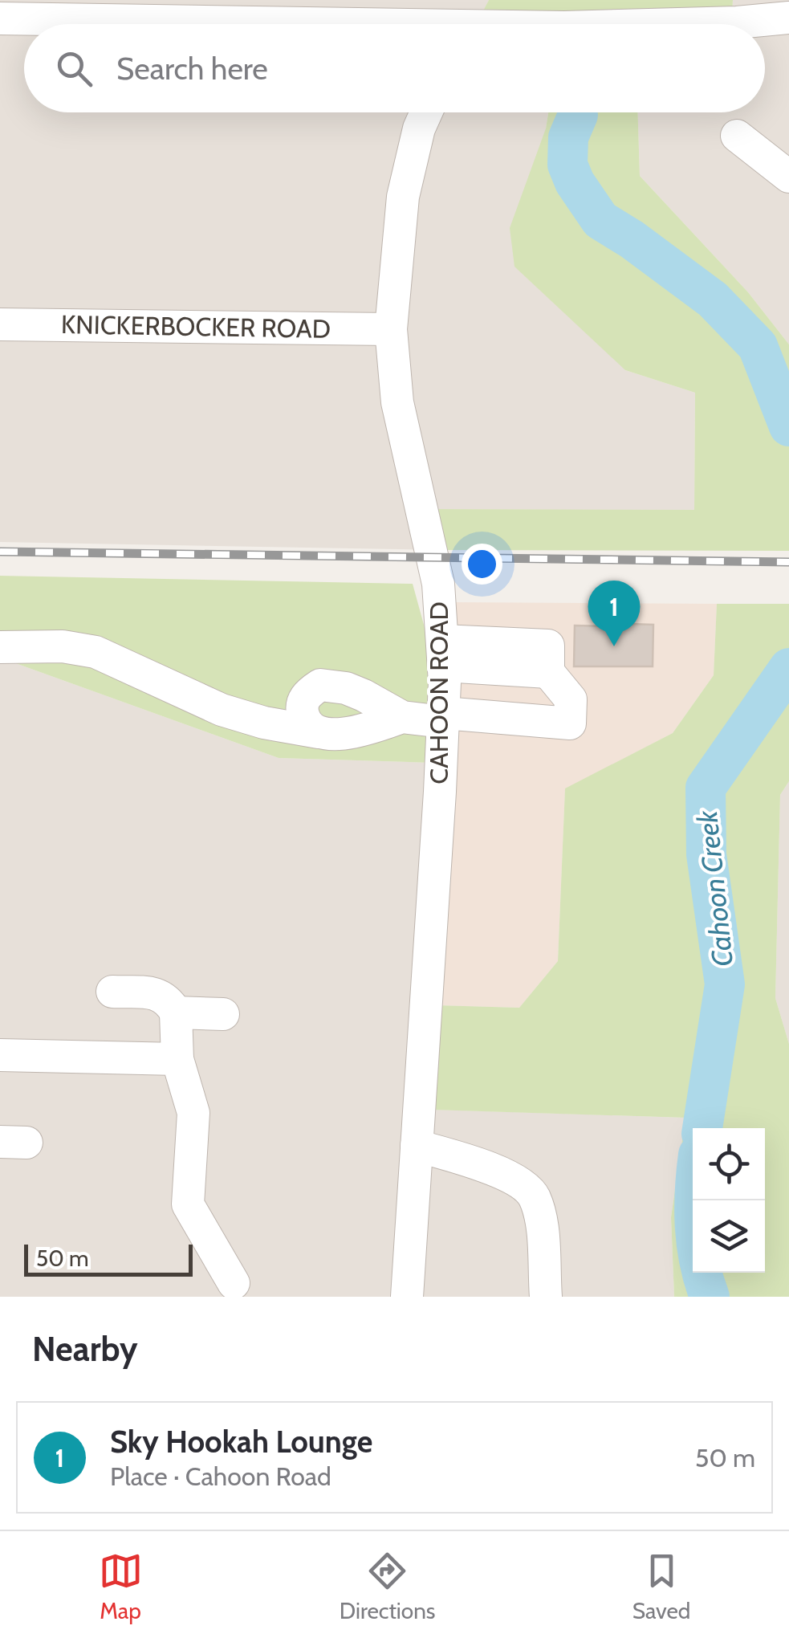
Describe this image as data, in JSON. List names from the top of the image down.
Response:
{
  "streets": {
    "street": ["KNICKERBOCKER ROAD", "CAHOON ROAD"]
  },
  "crossings": [
    ["KNICKERBOCKER ROAD", "CAHOON ROAD"]
  ],
  "water": ["Cahoon Creek"],
  "scale_bar": "50 m",
  "page": {
    "search": "Search here",
    "pins": "1",
    "scale": "50 m",
    "heading": "Nearby",
    "list": [
      {
        "mark": "1",
        "name": "Sky Hookah Lounge",
        "note": "Place · Cahoon Road",
        "value": "50 m"
      }
    ],
    "nav": ["Map", "Directions", "Saved"]
  }
}
